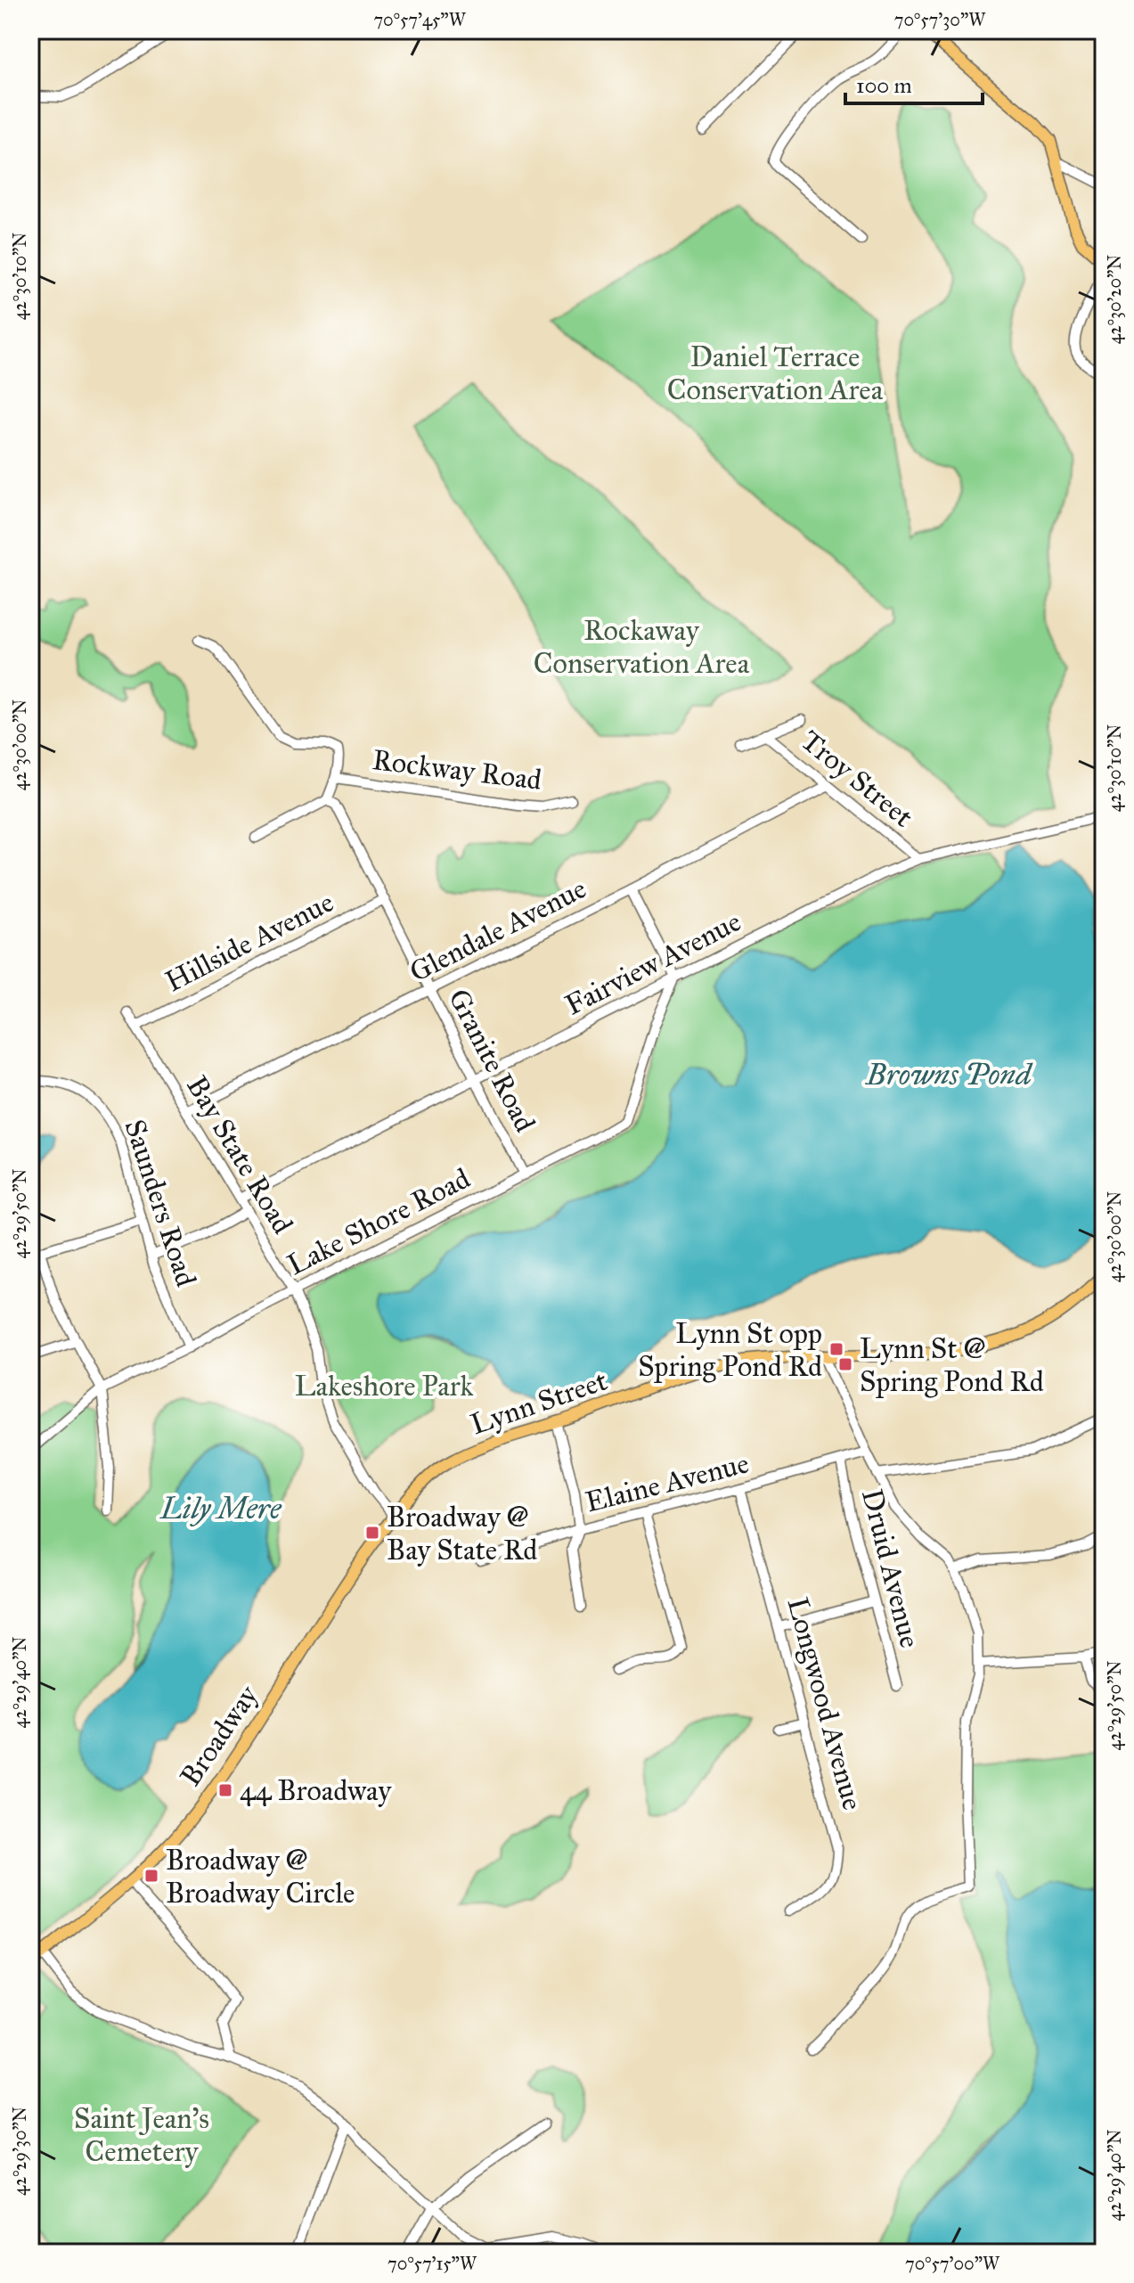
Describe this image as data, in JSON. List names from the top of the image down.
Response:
{
  "streets": {
    "main road": ["Lynn Street", "Broadway"],
    "street": [
      "Rockway Road",
      "Troy Street",
      "Glendale Avenue",
      "Hillside Avenue",
      "Fairview Avenue",
      "Granite Road",
      "Bay State Road",
      "Saunders Road",
      "Lake Shore Road",
      "Elaine Avenue",
      "Druid Avenue",
      "Longwood Avenue"
    ]
  },
  "crossings": [
    ["Troy Street", "Glendale Avenue"],
    ["Troy Street", "Fairview Avenue"],
    ["Glendale Avenue", "Granite Road"],
    ["Glendale Avenue", "Bay State Road"],
    ["Hillside Avenue", "Granite Road"],
    ["Hillside Avenue", "Bay State Road"],
    ["Fairview Avenue", "Granite Road"],
    ["Fairview Avenue", "Bay State Road"],
    ["Fairview Avenue", "Lake Shore Road"],
    ["Granite Road", "Lake Shore Road"],
    ["Bay State Road", "Lake Shore Road"],
    ["Bay State Road", "Broadway"],
    ["Saunders Road", "Lake Shore Road"],
    ["Lynn Street", "Broadway"],
    ["Elaine Avenue", "Druid Avenue"],
    ["Elaine Avenue", "Longwood Avenue"]
  ],
  "water": ["Browns Pond", "Lily Mere"],
  "parks": [
    "Daniel Terrace Conservation Area",
    "Rockaway Conservation Area",
    "Lakeshore Park",
    "Saint Jean's Cemetery"
  ],
  "places": {
    "transit": [
      "Lynn St opp Spring Pond Rd",
      "Lynn St @ Spring Pond Rd",
      "Broadway @ Bay State Rd",
      "44 Broadway",
      "Broadway @ Broadway Circle"
    ]
  },
  "scale_bar": "100 m",
  "coordinates": [
    "70°57'45\"W",
    "70°57'30\"W",
    "42°30'10\"N",
    "42°30'20\"N",
    "42°30'00\"N",
    "42°29'50\"N",
    "42°29'40\"N",
    "42°29'30\"N",
    "70°57'15\"W",
    "70°57'00\"W"
  ]
}
